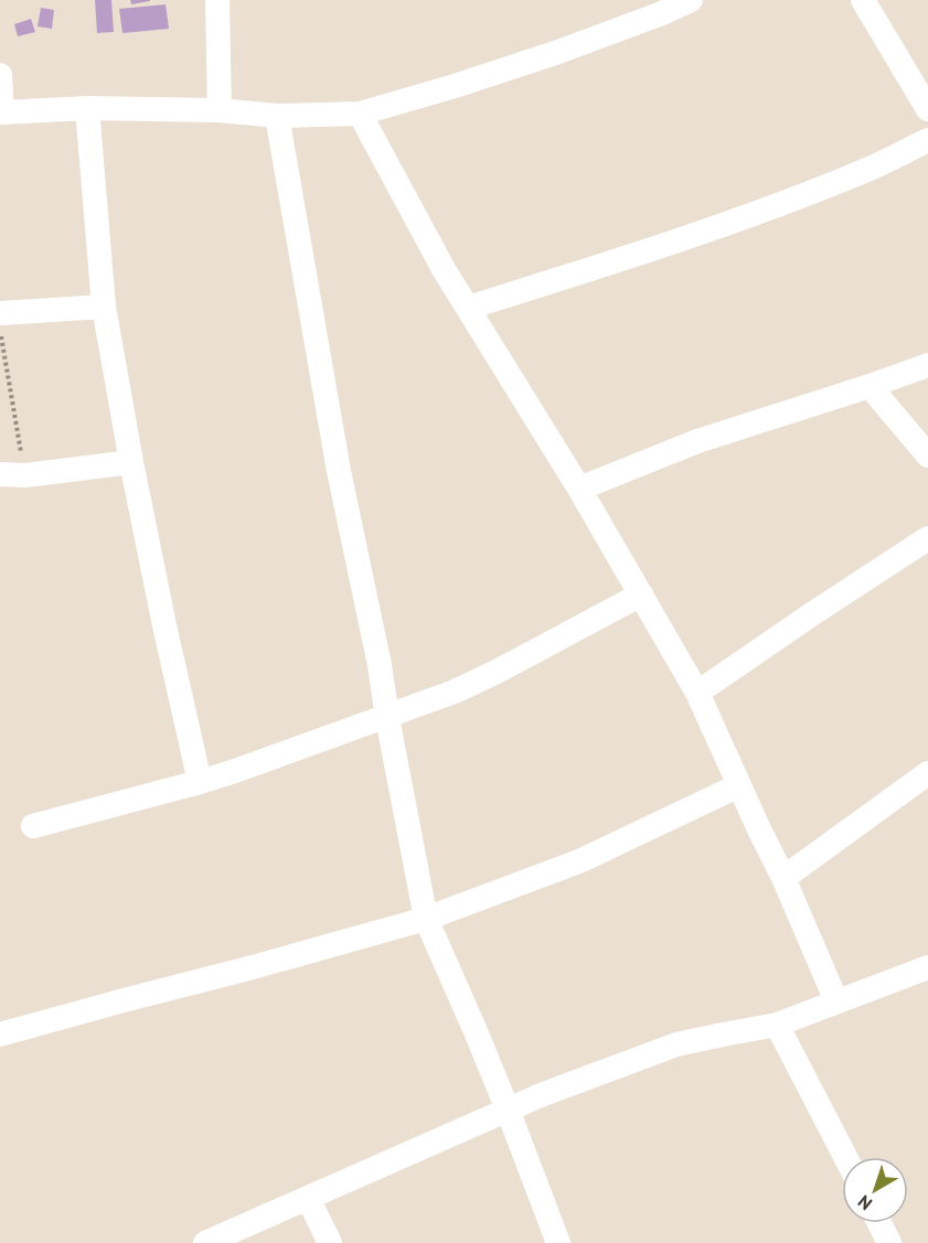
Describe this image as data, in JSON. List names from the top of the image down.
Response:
{
  "north": "bottom left"
}
